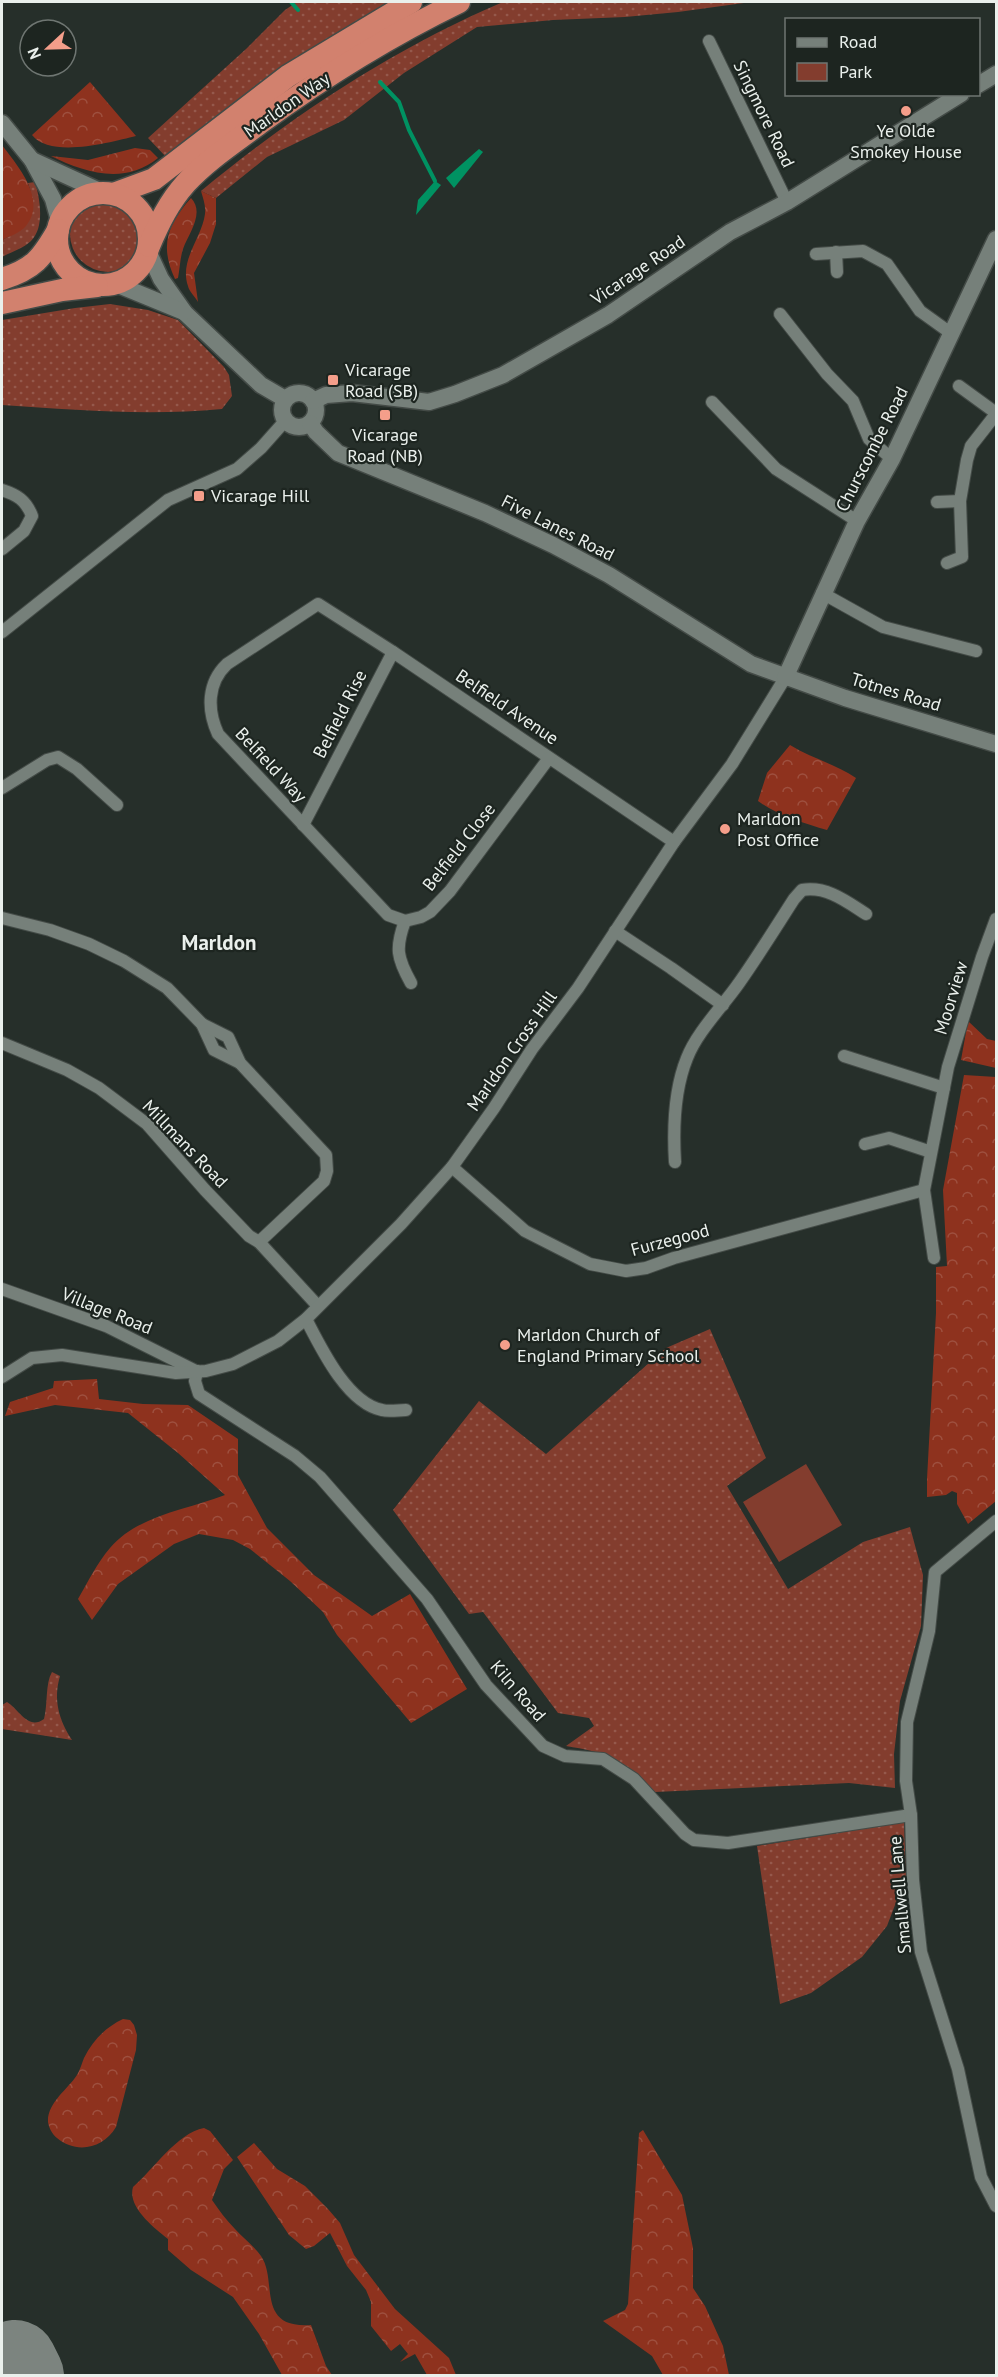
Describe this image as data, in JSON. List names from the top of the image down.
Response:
{
  "streets": {
    "highway": ["Marldon Way"],
    "street": [
      "Singmore Road",
      "Vicarage Road",
      "Churscombe Road",
      "Five Lanes Road",
      "Totnes Road",
      "Belfield Avenue",
      "Belfield Rise",
      "Belfield Way",
      "Belfield Close",
      "Moorview",
      "Marldon Cross Hill",
      "Millmans Road",
      "Furzegood",
      "Village Road",
      "Kiln Road",
      "Smallwell Lane"
    ]
  },
  "crossings": [
    ["Singmore Road", "Vicarage Road"],
    ["Vicarage Road", "Five Lanes Road"],
    ["Churscombe Road", "Five Lanes Road"],
    ["Churscombe Road", "Totnes Road"],
    ["Churscombe Road", "Marldon Cross Hill"],
    ["Five Lanes Road", "Totnes Road"],
    ["Five Lanes Road", "Marldon Cross Hill"],
    ["Totnes Road", "Marldon Cross Hill"],
    ["Belfield Avenue", "Belfield Rise"],
    ["Belfield Avenue", "Belfield Way"],
    ["Belfield Avenue", "Belfield Close"],
    ["Belfield Avenue", "Marldon Cross Hill"],
    ["Belfield Rise", "Belfield Way"],
    ["Belfield Way", "Belfield Close"],
    ["Moorview", "Furzegood"],
    ["Marldon Cross Hill", "Millmans Road"],
    ["Marldon Cross Hill", "Furzegood"],
    ["Marldon Cross Hill", "Village Road"],
    ["Marldon Cross Hill", "Kiln Road"],
    ["Village Road", "Kiln Road"],
    ["Kiln Road", "Smallwell Lane"]
  ],
  "districts": ["Marldon"],
  "places": {
    "other": ["Ye Olde Smokey House", "Marldon Post Office", "Marldon Church of England Primary School"],
    "transit": ["Vicarage Road (SB)", "Vicarage Road (NB)", "Vicarage Hill"]
  },
  "legend": ["Road", "Park"],
  "north": "left"
}
